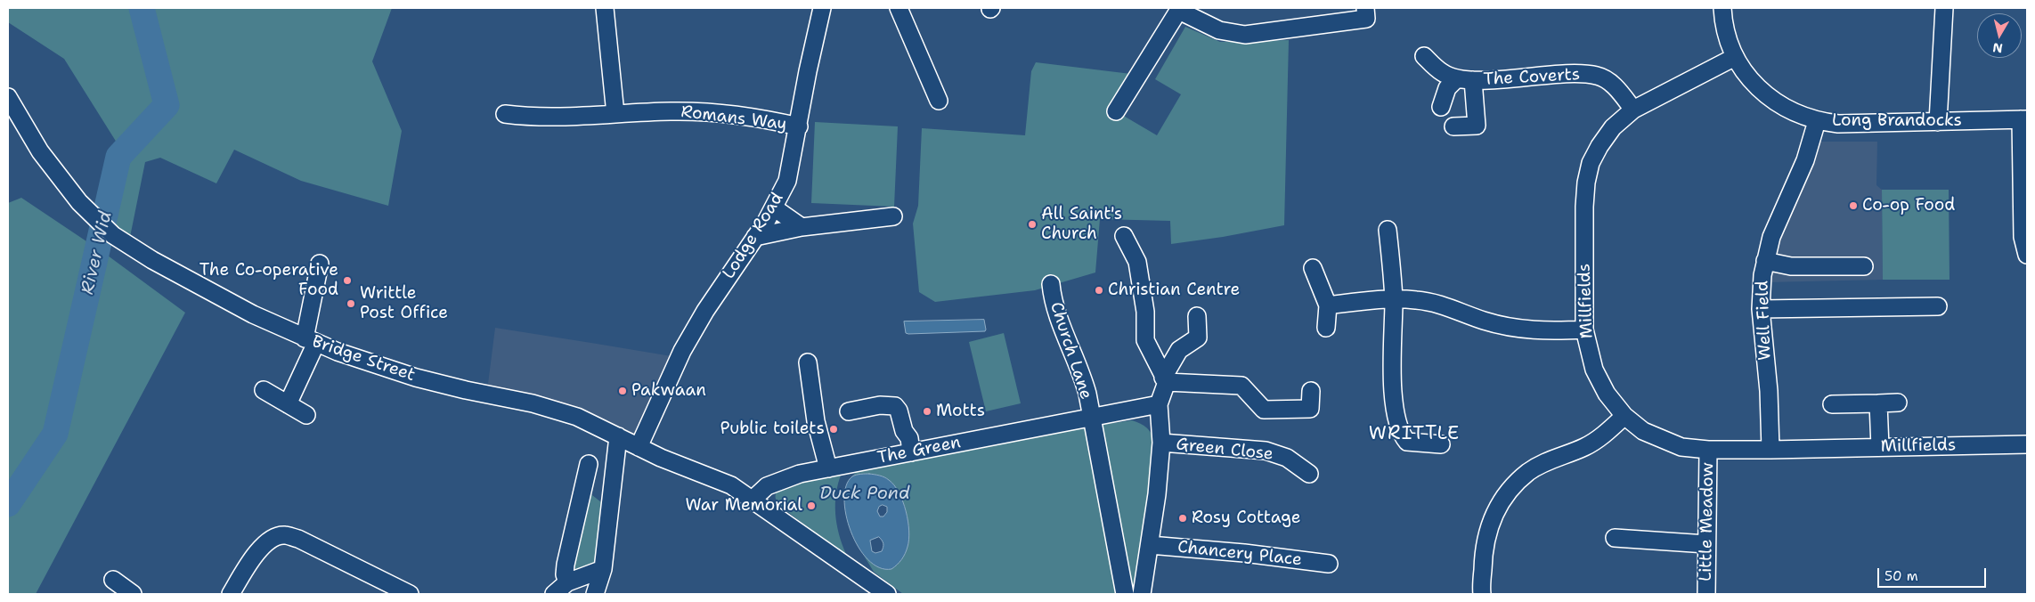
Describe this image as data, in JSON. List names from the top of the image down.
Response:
{
  "streets": {
    "street": [
      "The Coverts",
      "Romans Way",
      "Long Brandocks",
      "Lodge Road",
      "Millfields",
      "Well Field",
      "Church Lane",
      "Bridge Street",
      "Green Close",
      "The Green",
      "Little Meadow",
      "Chancery Place"
    ]
  },
  "crossings": [
    ["The Coverts", "Millfields"],
    ["Romans Way", "Lodge Road"],
    ["Long Brandocks", "Millfields"],
    ["Long Brandocks", "Well Field"],
    ["Lodge Road", "Bridge Street"],
    ["Millfields", "Well Field"],
    ["Millfields", "Little Meadow"],
    ["Church Lane", "The Green"]
  ],
  "districts": ["WRITTLE"],
  "water": ["River Wid", "Duck Pond"],
  "places": [
    "Co-op Food",
    "All Saint's Church",
    "The Co-operative Food",
    "Christian Centre",
    "Writtle Post Office",
    "Pakwaan",
    "Motts",
    "Public toilets",
    "War Memorial",
    "Rosy Cottage"
  ],
  "scale_bar": "50 m",
  "north": "bottom"
}
